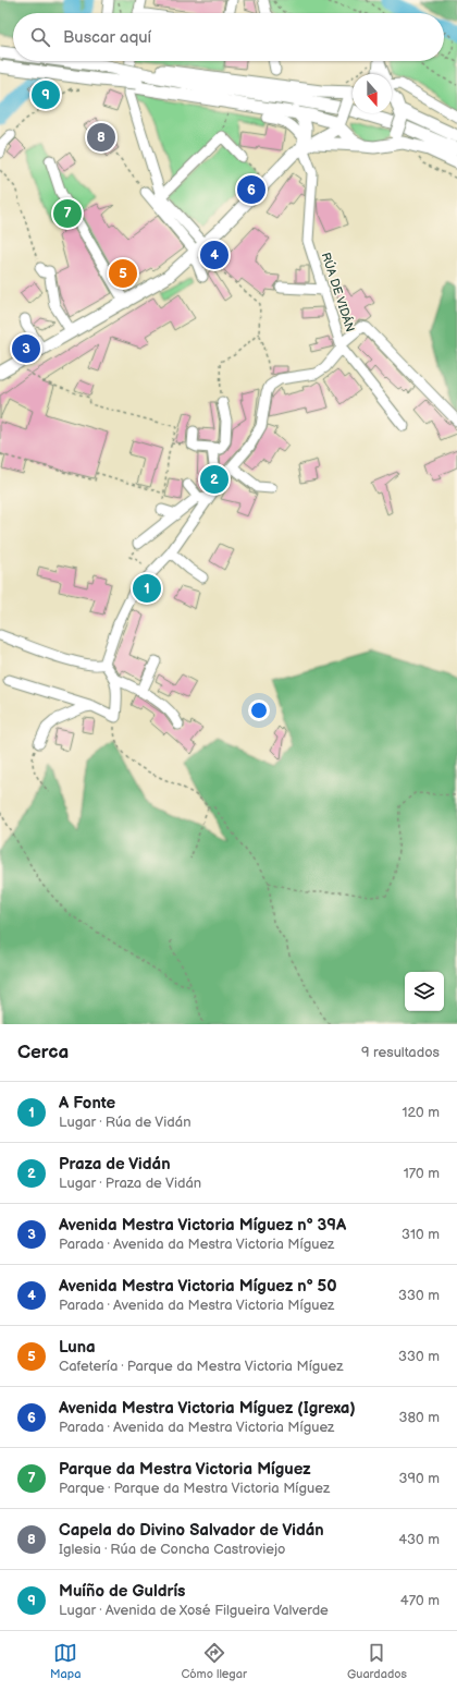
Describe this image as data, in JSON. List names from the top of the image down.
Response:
{
  "streets": {
    "street": ["RÚA DE VIDÁN"]
  },
  "north": "bottom",
  "page": {
    "search": "Buscar aquí",
    "pins": [
      "9",
      "8",
      "6",
      "7",
      "4",
      "5",
      "3",
      "2",
      "1"
    ],
    "heading": ["Cerca", "9 resultados"],
    "list": [
      {
        "mark": "1",
        "name": "A Fonte",
        "note": "Lugar · Rúa de Vidán",
        "value": "120 m"
      },
      {
        "mark": "2",
        "name": "Praza de Vidán",
        "note": "Lugar · Praza de Vidán",
        "value": "170 m"
      },
      {
        "mark": "3",
        "name": "Avenida Mestra Victoria Míguez nº 39A",
        "note": "Parada · Avenida da Mestra Victoria Míguez",
        "value": "310 m"
      },
      {
        "mark": "4",
        "name": "Avenida Mestra Victoria Míguez nº 50",
        "note": "Parada · Avenida da Mestra Victoria Míguez",
        "value": "330 m"
      },
      {
        "mark": "5",
        "name": "Luna",
        "note": "Cafetería · Parque da Mestra Victoria Míguez",
        "value": "330 m"
      },
      {
        "mark": "6",
        "name": "Avenida Mestra Victoria Míguez (Igrexa)",
        "note": "Parada · Avenida da Mestra Victoria Míguez",
        "value": "380 m"
      },
      {
        "mark": "7",
        "name": "Parque da Mestra Victoria Míguez",
        "note": "Parque · Parque da Mestra Victoria Míguez",
        "value": "390 m"
      },
      {
        "mark": "8",
        "name": "Capela do Divino Salvador de Vidán",
        "note": "Iglesia · Rúa de Concha Castroviejo",
        "value": "430 m"
      },
      {
        "mark": "9",
        "name": "Muíño de Guldrís",
        "note": "Lugar · Avenida de Xosé Filgueira Valverde",
        "value": "470 m"
      }
    ],
    "nav": ["Mapa", "Cómo llegar", "Guardados"]
  }
}
